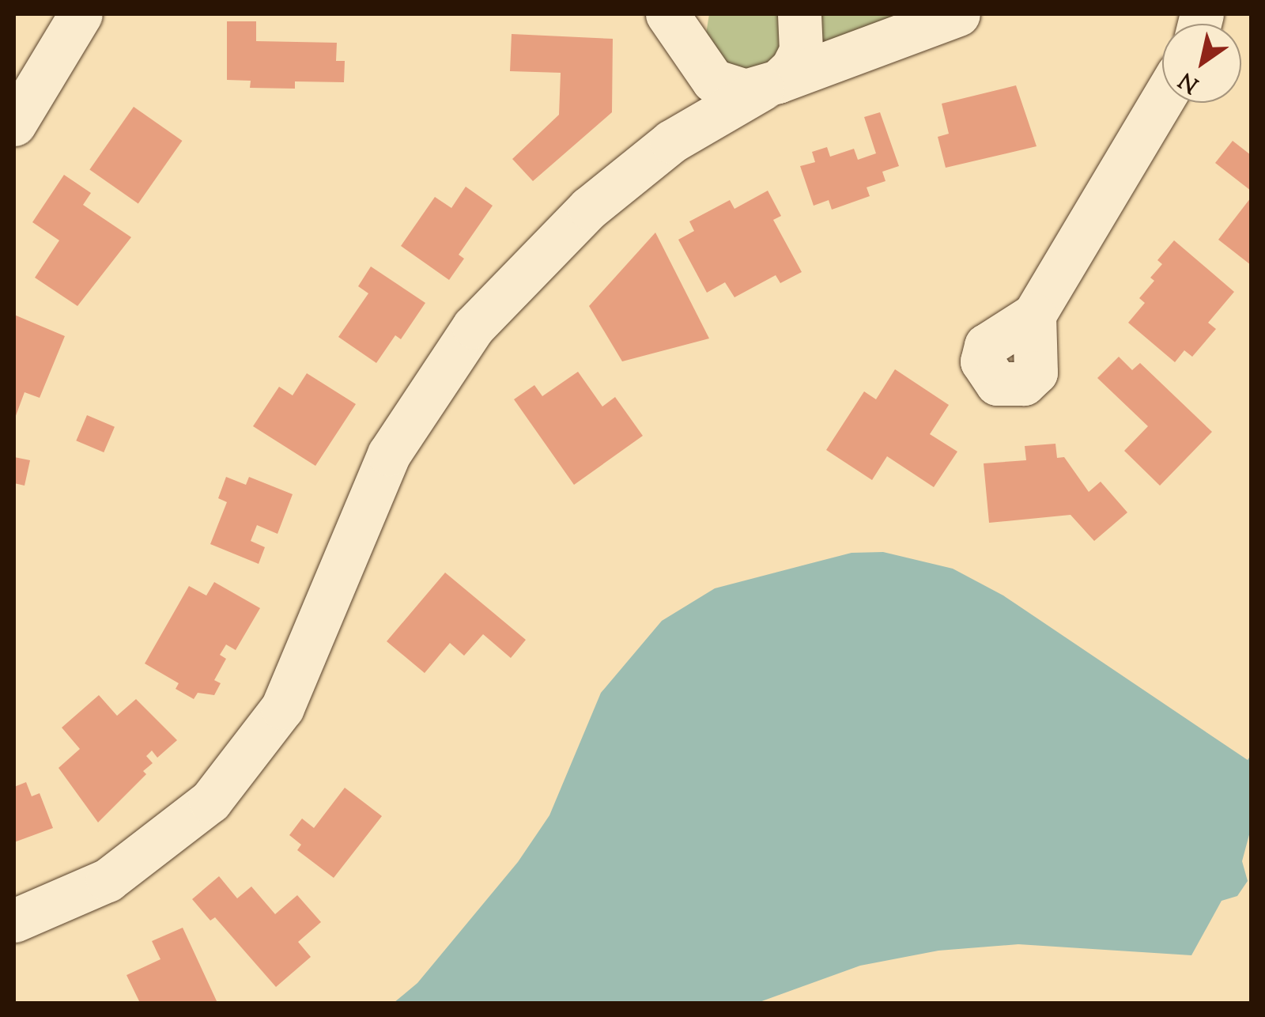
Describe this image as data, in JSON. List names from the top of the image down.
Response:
{
  "north": "bottom left"
}
